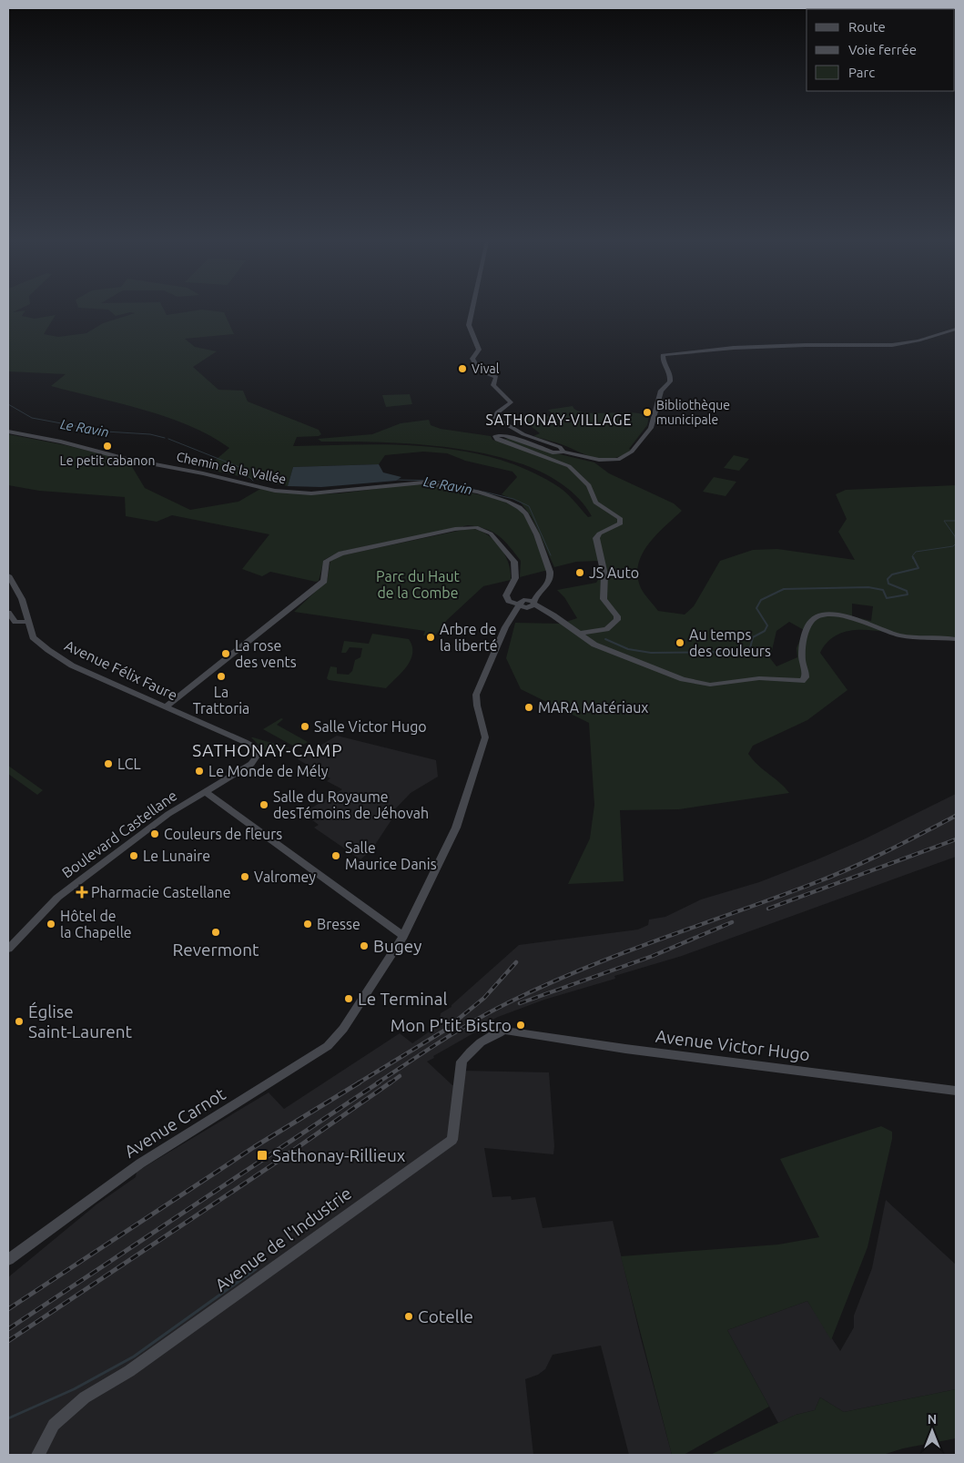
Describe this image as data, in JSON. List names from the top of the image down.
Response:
{
  "streets": {
    "street": [
      "Chemin de la Vallée",
      "Avenue Félix Faure",
      "Boulevard Castellane",
      "Avenue Victor Hugo",
      "Avenue Carnot",
      "Avenue de l'Industrie"
    ]
  },
  "crossings": [
    ["Chemin de la Vallée", "Avenue Carnot"],
    ["Avenue Félix Faure", "Boulevard Castellane"],
    ["Avenue Victor Hugo", "Avenue de l'Industrie"]
  ],
  "districts": ["SATHONAY-VILLAGE", "SATHONAY-CAMP"],
  "water": ["Le Ravin"],
  "parks": ["Parc du Haut de la Combe"],
  "places": {
    "other": [
      "Vival",
      "Bibliothèque municipale",
      "Le petit cabanon",
      "JS Auto",
      "Arbre de la liberté",
      "Au temps des couleurs",
      "La rose des vents",
      "La Trattoria",
      "MARA Matériaux",
      "Salle Victor Hugo",
      "LCL",
      "Le Monde de Mély",
      "Salle du Royaume desTémoins de Jéhovah",
      "Couleurs de fleurs",
      "Le Lunaire",
      "Salle Maurice Danis",
      "Valromey",
      "Hôtel de la Chapelle",
      "Bresse",
      "Revermont",
      "Bugey",
      "Le Terminal",
      "Église Saint-Laurent",
      "Mon P'tit Bistro",
      "Cotelle"
    ],
    "health": ["Pharmacie Castellane"],
    "transit": ["Sathonay-Rillieux"]
  },
  "legend": ["Route", "Voie ferrée", "Parc"],
  "north": "top"
}
